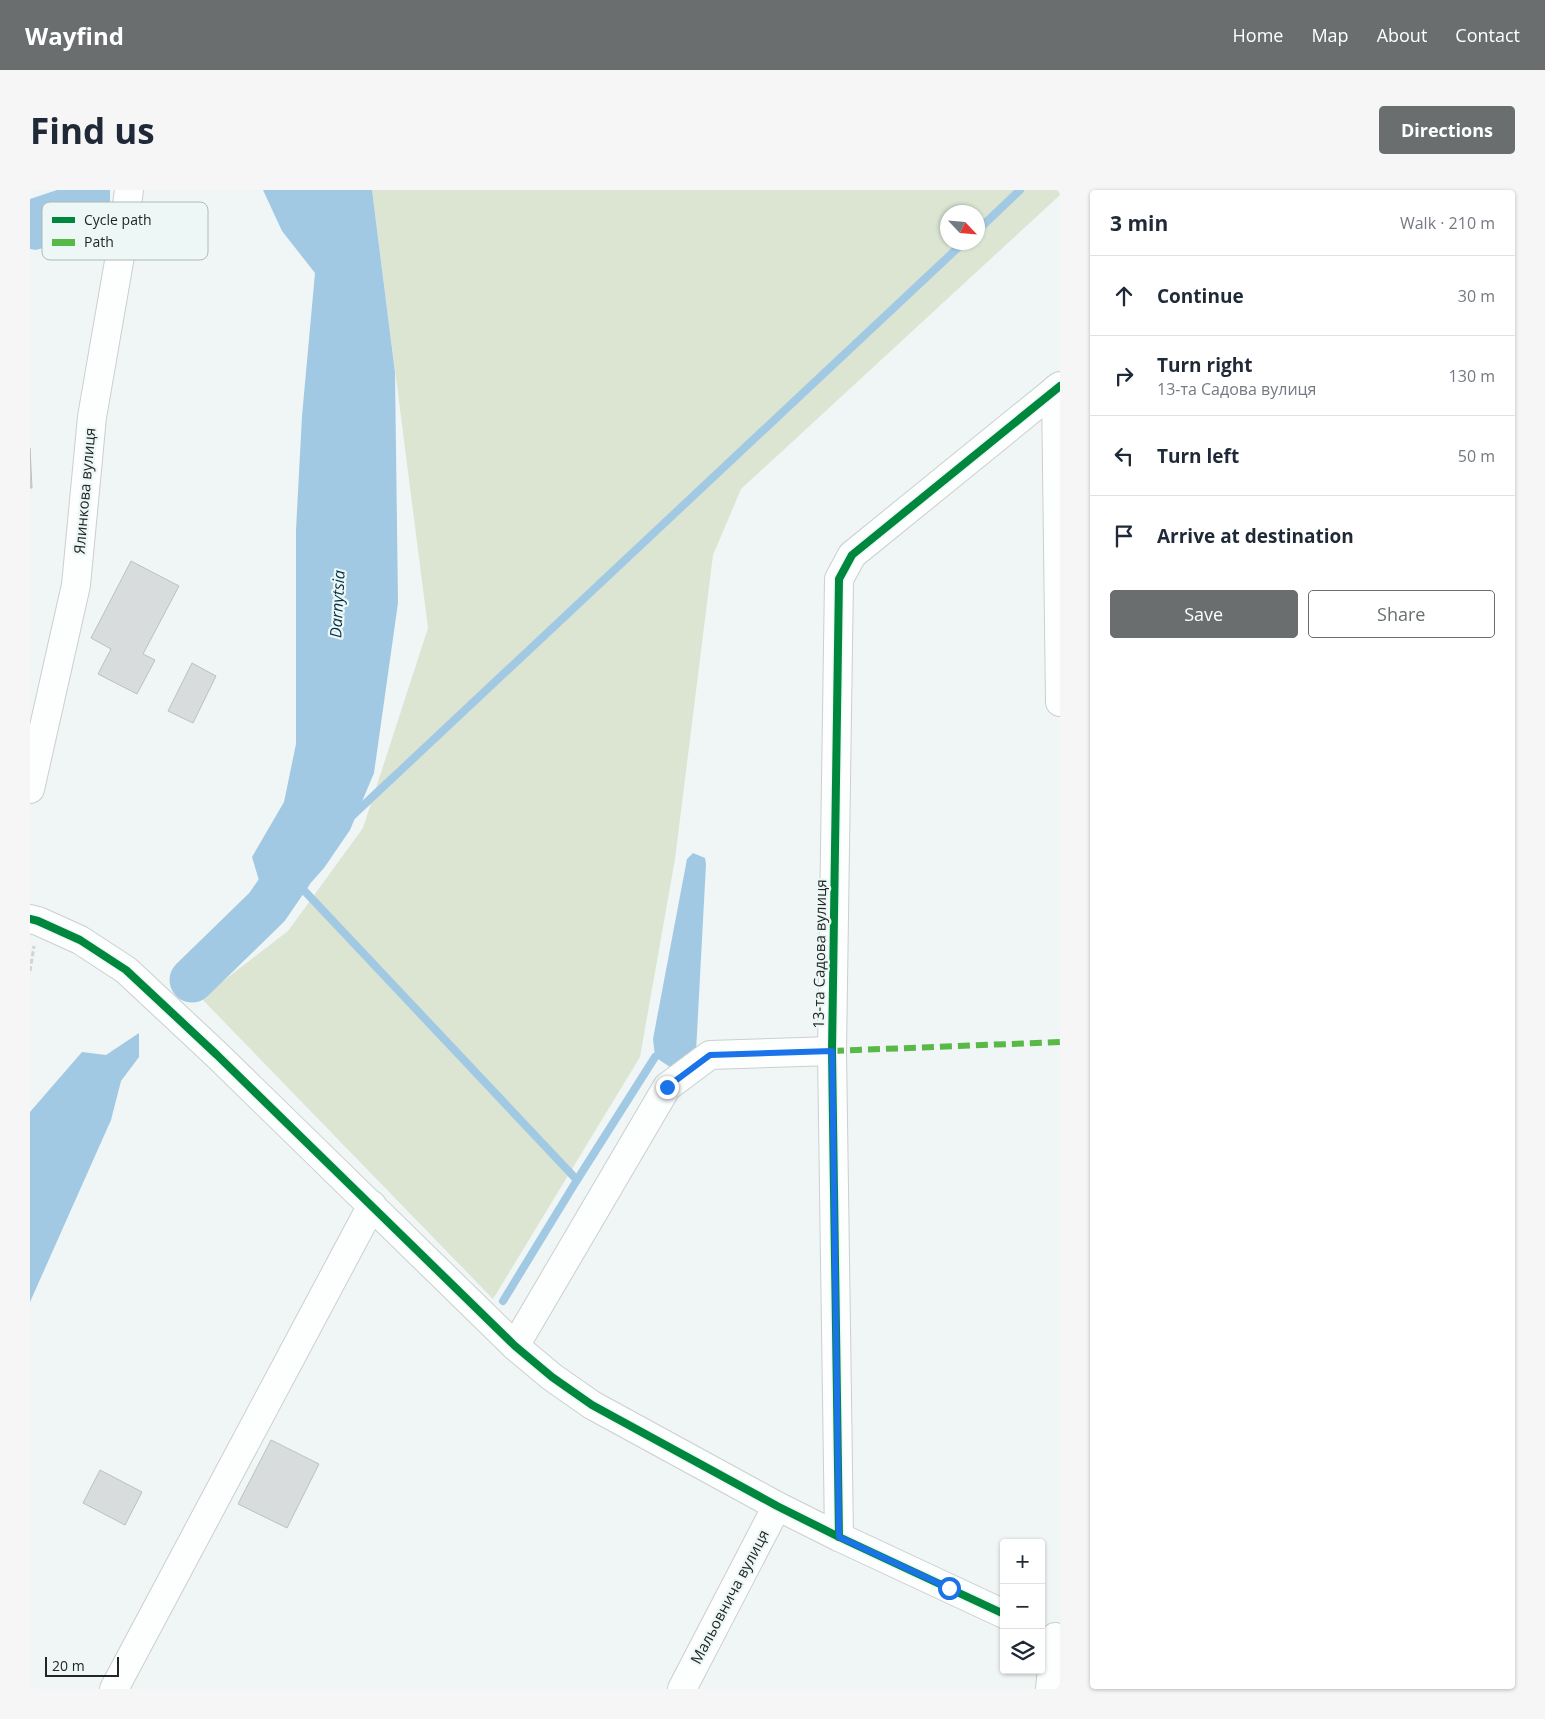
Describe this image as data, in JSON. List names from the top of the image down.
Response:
{
  "streets": {
    "street": ["Ялинкова вулиця", "13-та Садова вулиця", "Мальовнича вулиця"]
  },
  "water": ["Darnytsia"],
  "legend": ["Cycle path", "Path"],
  "scale_bar": "20 m",
  "north": "bottom right",
  "page": {
    "header": "Wayfind",
    "nav": [
      "Home",
      "Map",
      "About",
      "Contact"
    ],
    "buttons": [
      "Directions",
      ["Save", "Share"]
    ],
    "title": "Find us",
    "heading": ["3 min", "Walk · 210 m"],
    "list": [
      ["Continue", "30 m"],
      ["Turn right", "13-та Садова вулиця", "130 m"],
      ["Turn left", "50 m"],
      "Arrive at destination"
    ],
    "map_buttons": ["+", "−"],
    "scale": "20 m"
  }
}
